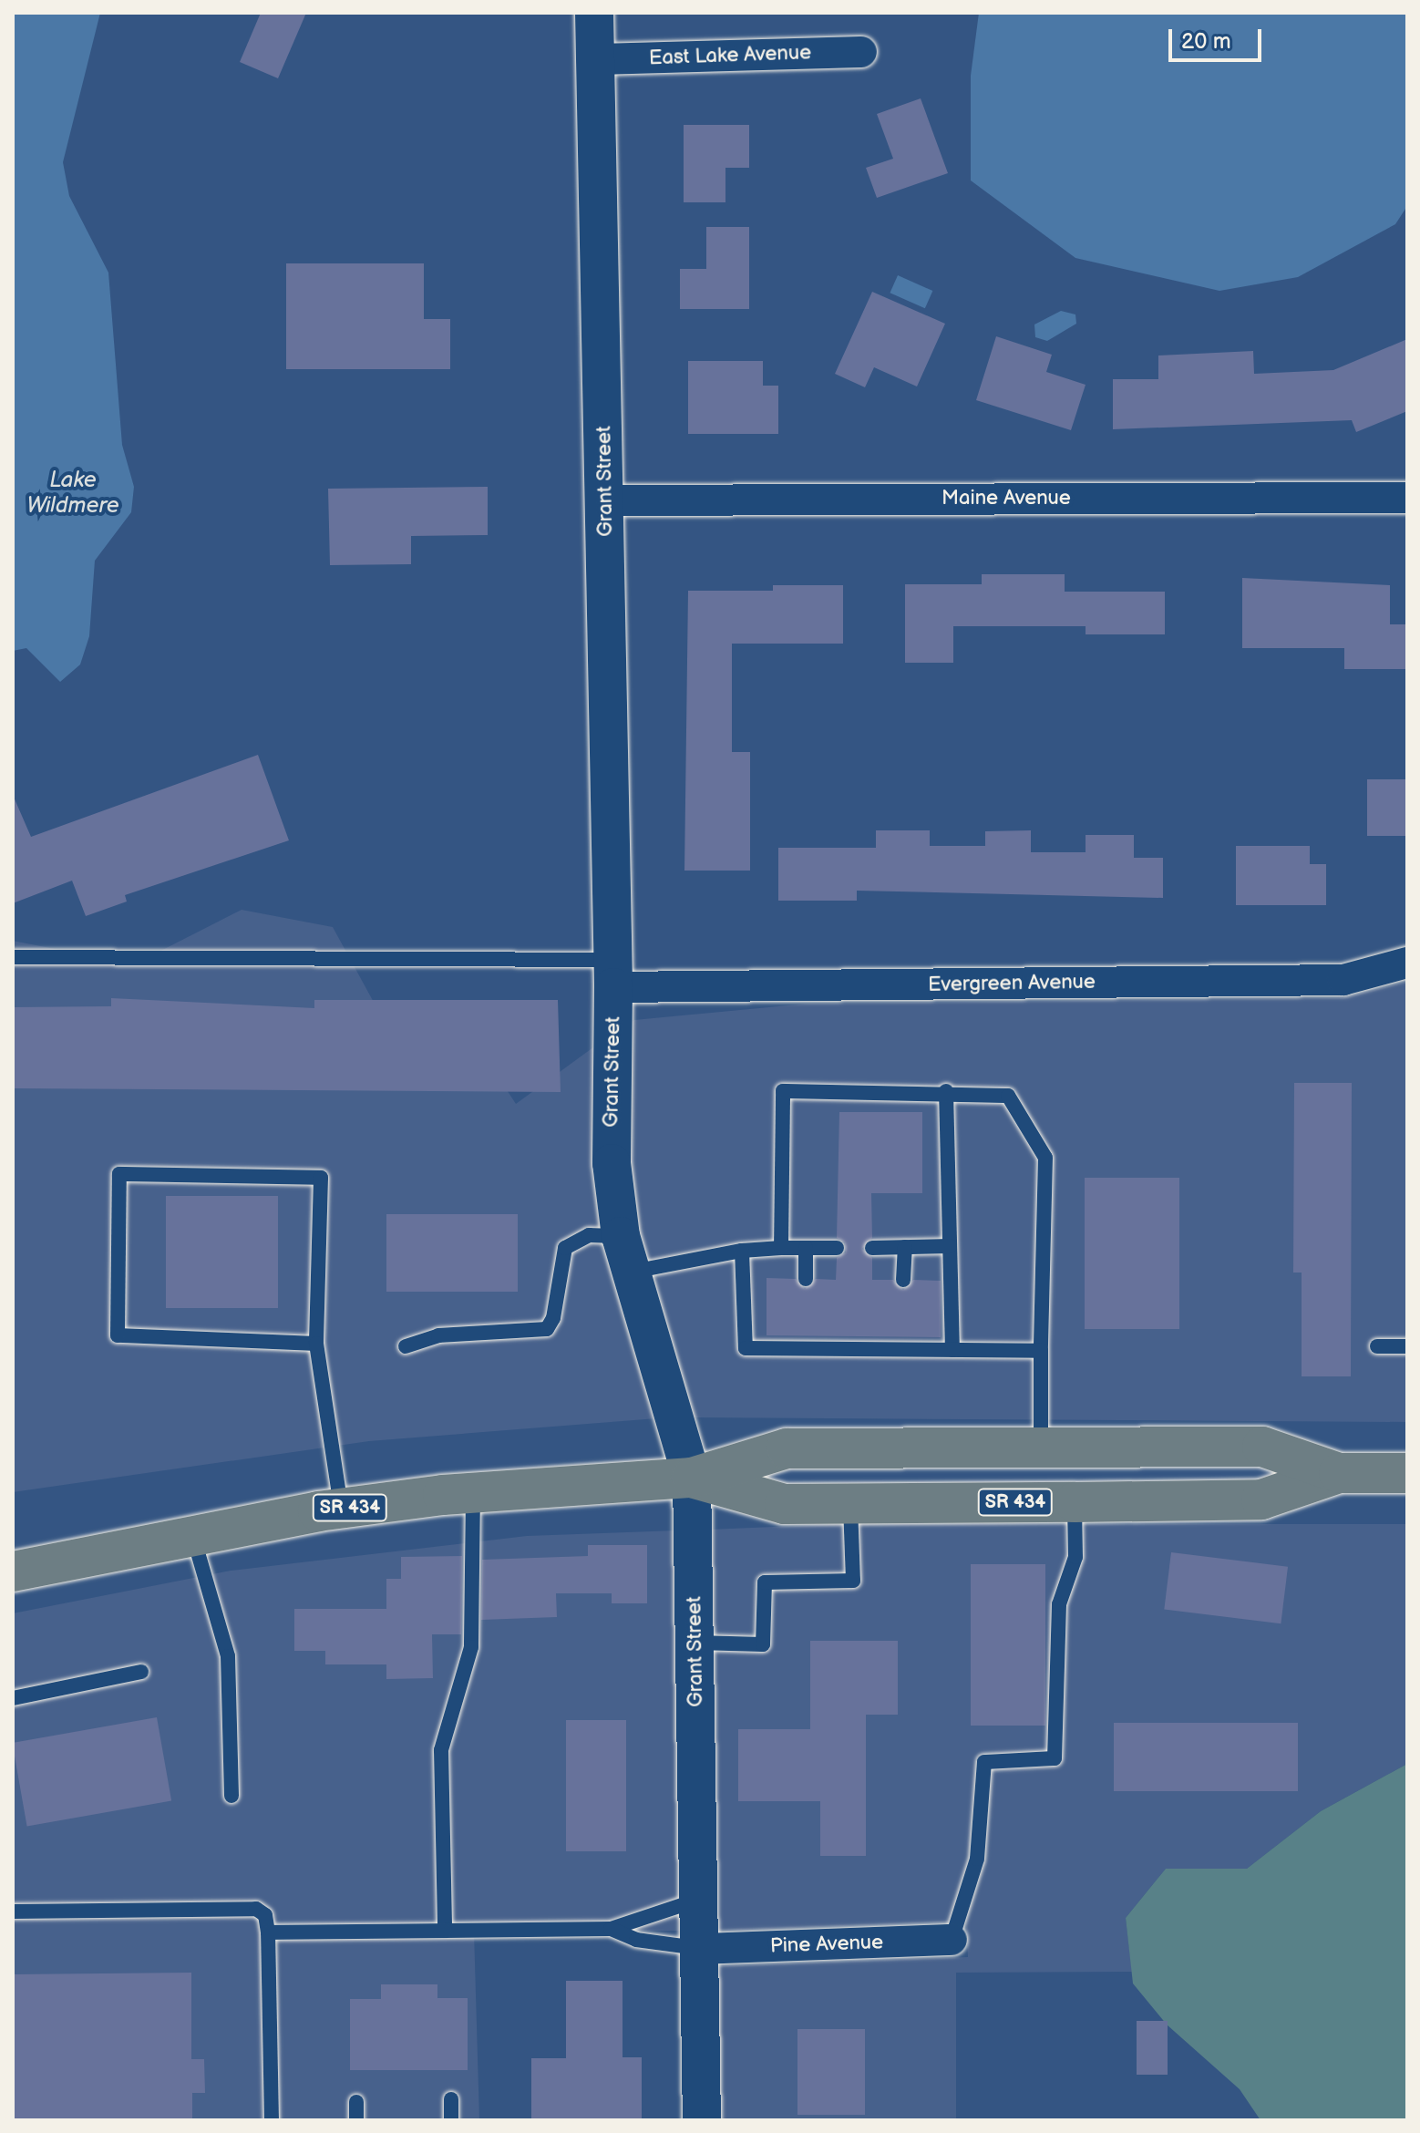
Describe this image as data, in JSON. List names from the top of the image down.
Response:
{
  "streets": {
    "main road": ["SR 434"],
    "street": [
      "East Lake Avenue",
      "Grant Street",
      "Maine Avenue",
      "Evergreen Avenue",
      "Pine Avenue"
    ]
  },
  "crossings": [
    ["East Lake Avenue", "Grant Street"],
    ["Grant Street", "Maine Avenue"],
    ["Grant Street", "Evergreen Avenue"],
    ["Grant Street", "SR 434"],
    ["Grant Street", "Pine Avenue"]
  ],
  "water": ["Lake Wildmere"],
  "scale_bar": "20 m"
}
